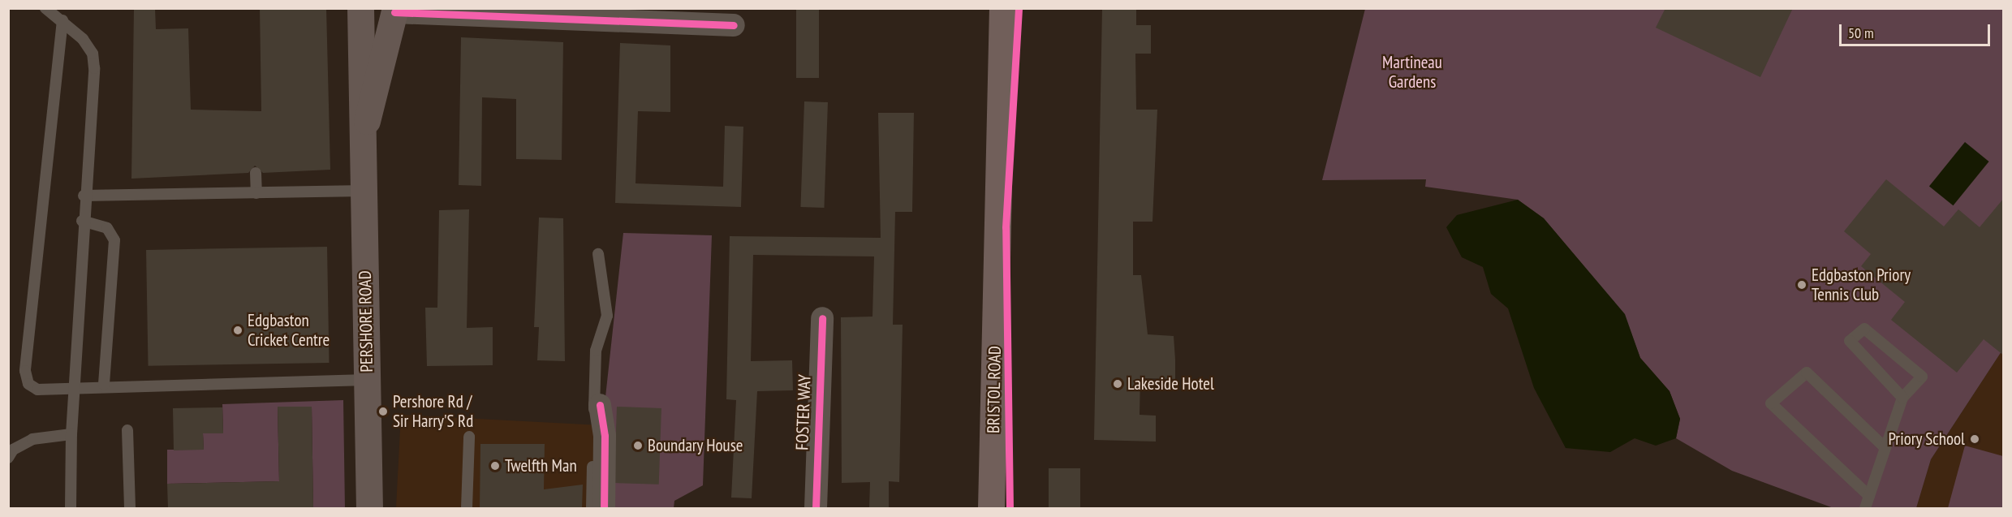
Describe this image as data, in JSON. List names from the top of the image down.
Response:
{
  "streets": {
    "highway": ["BRISTOL ROAD"],
    "main road": ["PERSHORE ROAD"],
    "street": ["FOSTER WAY"]
  },
  "parks": ["Martineau Gardens"],
  "places": [
    "Edgbaston Priory Tennis Club",
    "Edgbaston Cricket Centre",
    "Lakeside Hotel",
    "Pershore Rd / Sir Harry'S Rd",
    "Priory School",
    "Boundary House",
    "Twelfth Man"
  ],
  "scale_bar": "50 m"
}
